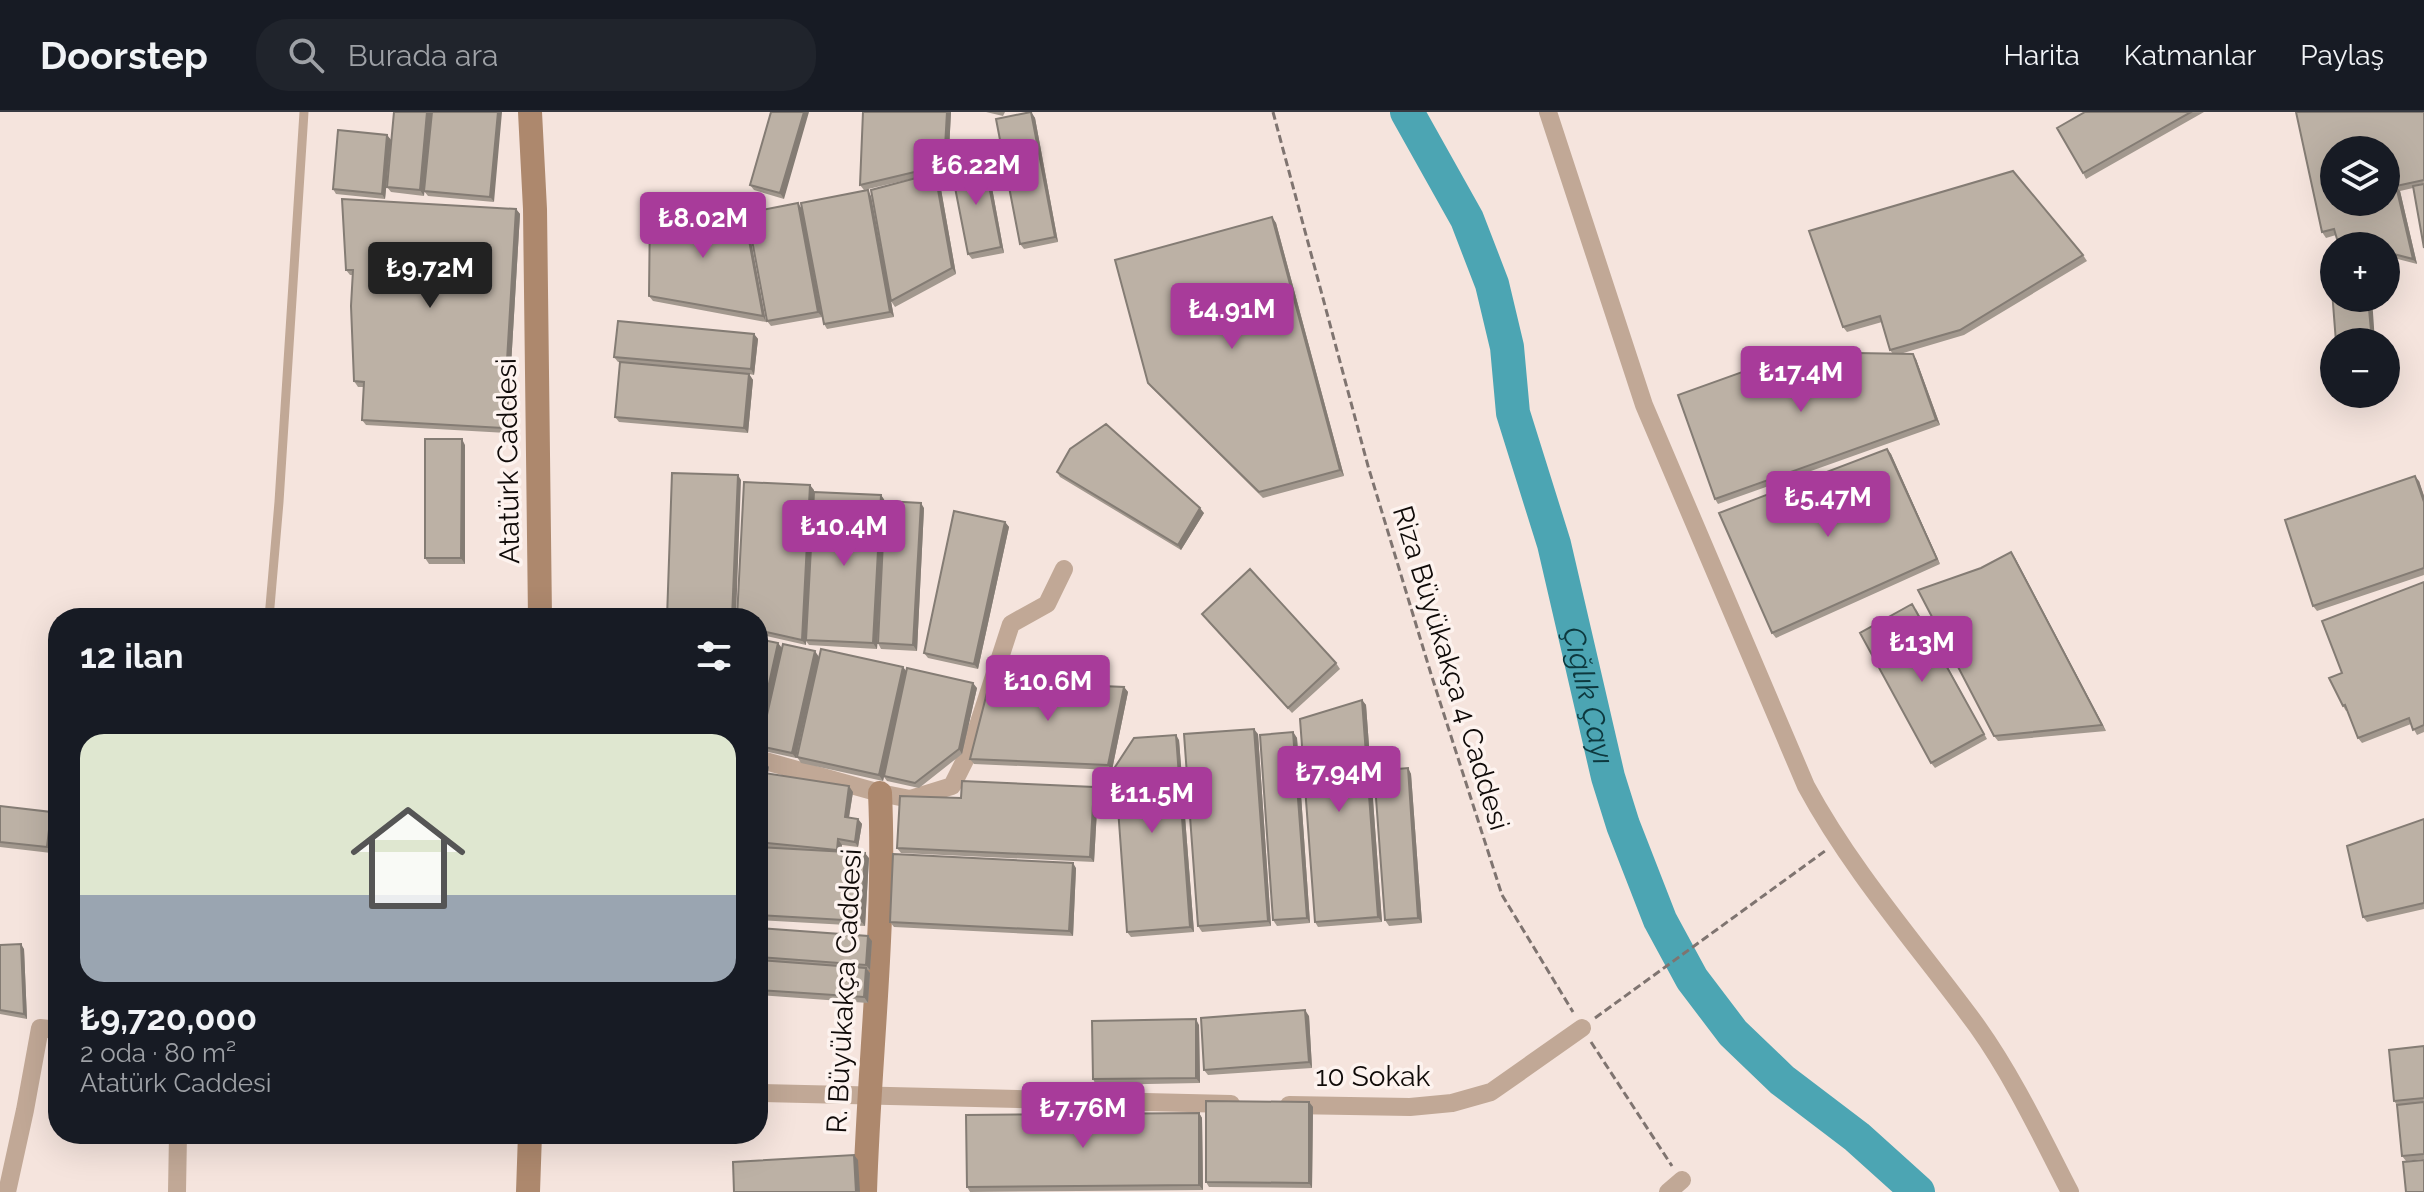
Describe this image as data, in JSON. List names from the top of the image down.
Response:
{
  "streets": {
    "street": ["Atatürk Caddesi", "R. Büyükakça Caddesi", "10 Sokak"],
    "path": ["Riza Büyükakça 4 Caddesi"]
  },
  "crossings": [
    ["Riza Büyükakça 4 Caddesi", "10 Sokak"],
    ["R. Büyükakça Caddesi", "10 Sokak"]
  ],
  "water": ["Çığlık Çayı"],
  "page": {
    "header": "Doorstep",
    "search": "Burada ara",
    "nav": ["Harita", "Katmanlar", "Paylaş"],
    "map_buttons": ["+", "−"],
    "price": [
      "₺6.22M",
      "₺8.02M",
      "₺9.72M",
      "₺4.91M",
      "₺17.4M",
      "₺5.47M",
      "₺10.4M",
      "₺13M",
      "₺10.6M",
      "₺7.94M",
      "₺11.5M",
      "₺7.76M"
    ],
    "heading": "12 ilan",
    "list": [
      {
        "name": "₺9,720,000",
        "note": "2 oda · 80 m² · Atatürk Caddesi"
      }
    ]
  }
}
